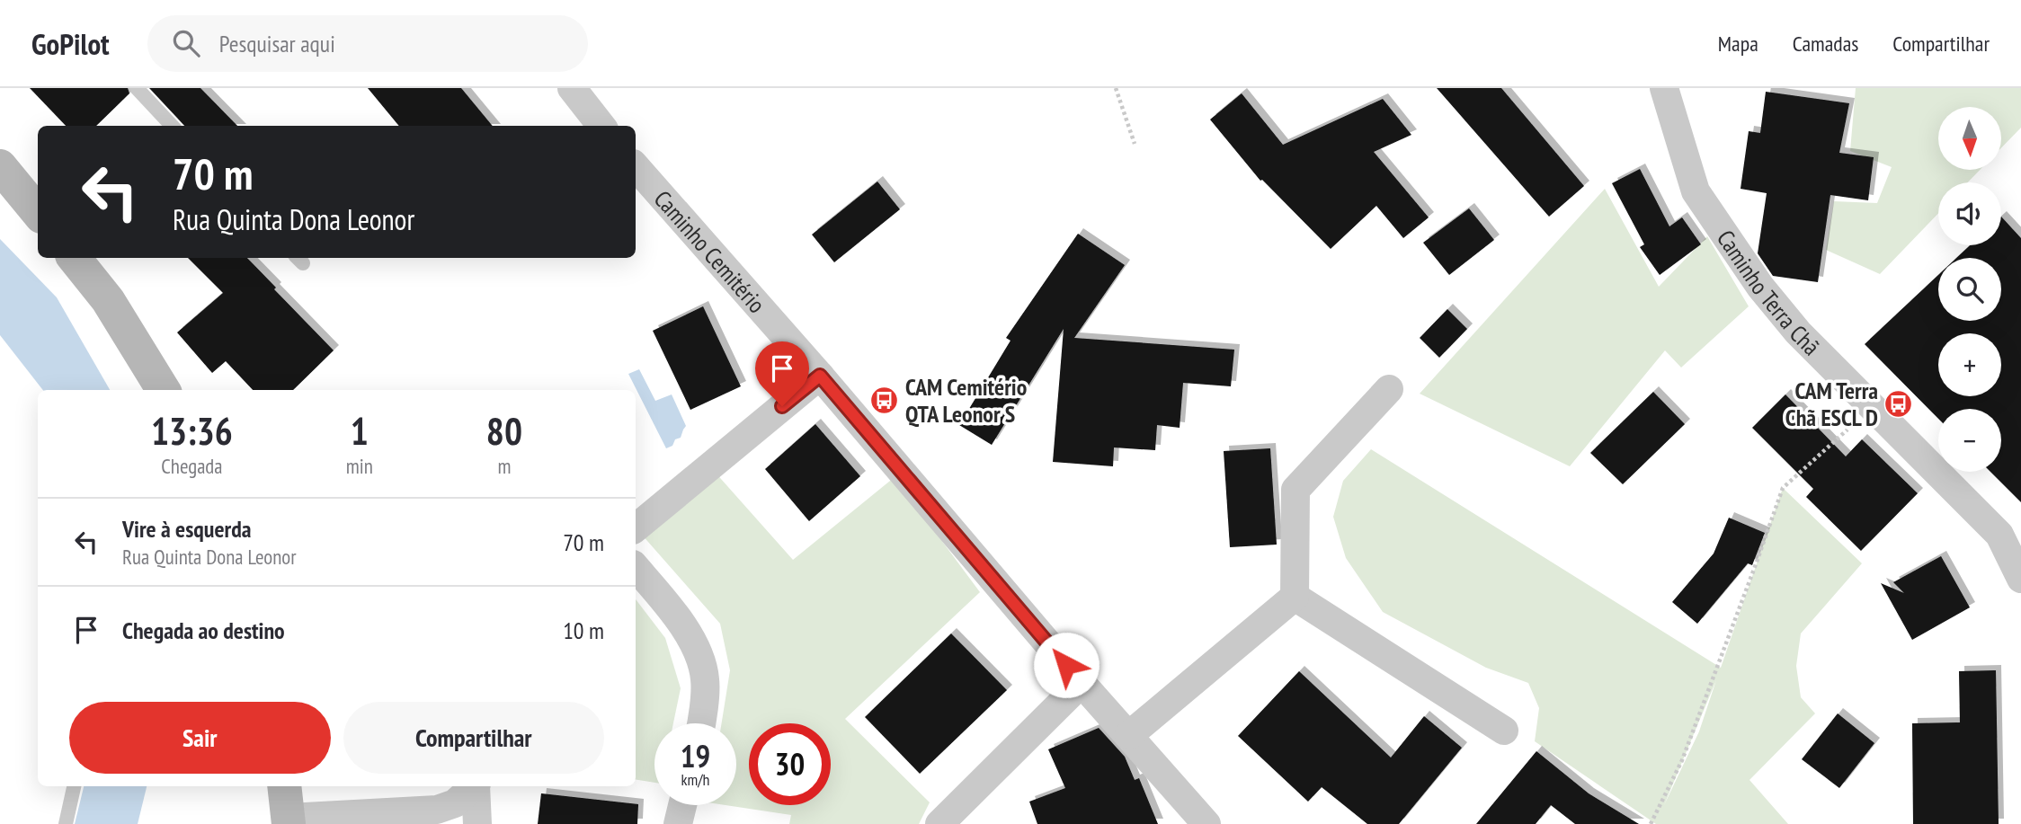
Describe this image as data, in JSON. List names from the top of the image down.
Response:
{
  "streets": {
    "street": ["Caminho Cemitério", "Caminho Terra Chã"]
  },
  "places": {
    "bus stop": ["CAM Cemitério QTA Leonor S", "CAM Terra Chã ESCL D"]
  },
  "north": "bottom",
  "page": {
    "header": "GoPilot",
    "search": "Pesquisar aqui",
    "nav": ["Mapa", "Camadas", "Compartilhar"],
    "map_buttons": ["+", "−"],
    "turn": ["70 m", "Rua Quinta Dona Leonor"],
    "eta": [
      "13:36",
      "Chegada",
      "1",
      "min",
      "80",
      "m"
    ],
    "list": [
      {
        "name": "Vire à esquerda",
        "note": "Rua Quinta Dona Leonor",
        "value": "70 m"
      },
      {
        "name": "Chegada ao destino",
        "value": "10 m"
      }
    ],
    "buttons": ["Sair", "Compartilhar"],
    "speed": "19 km/h",
    "limit": "30"
  }
}
